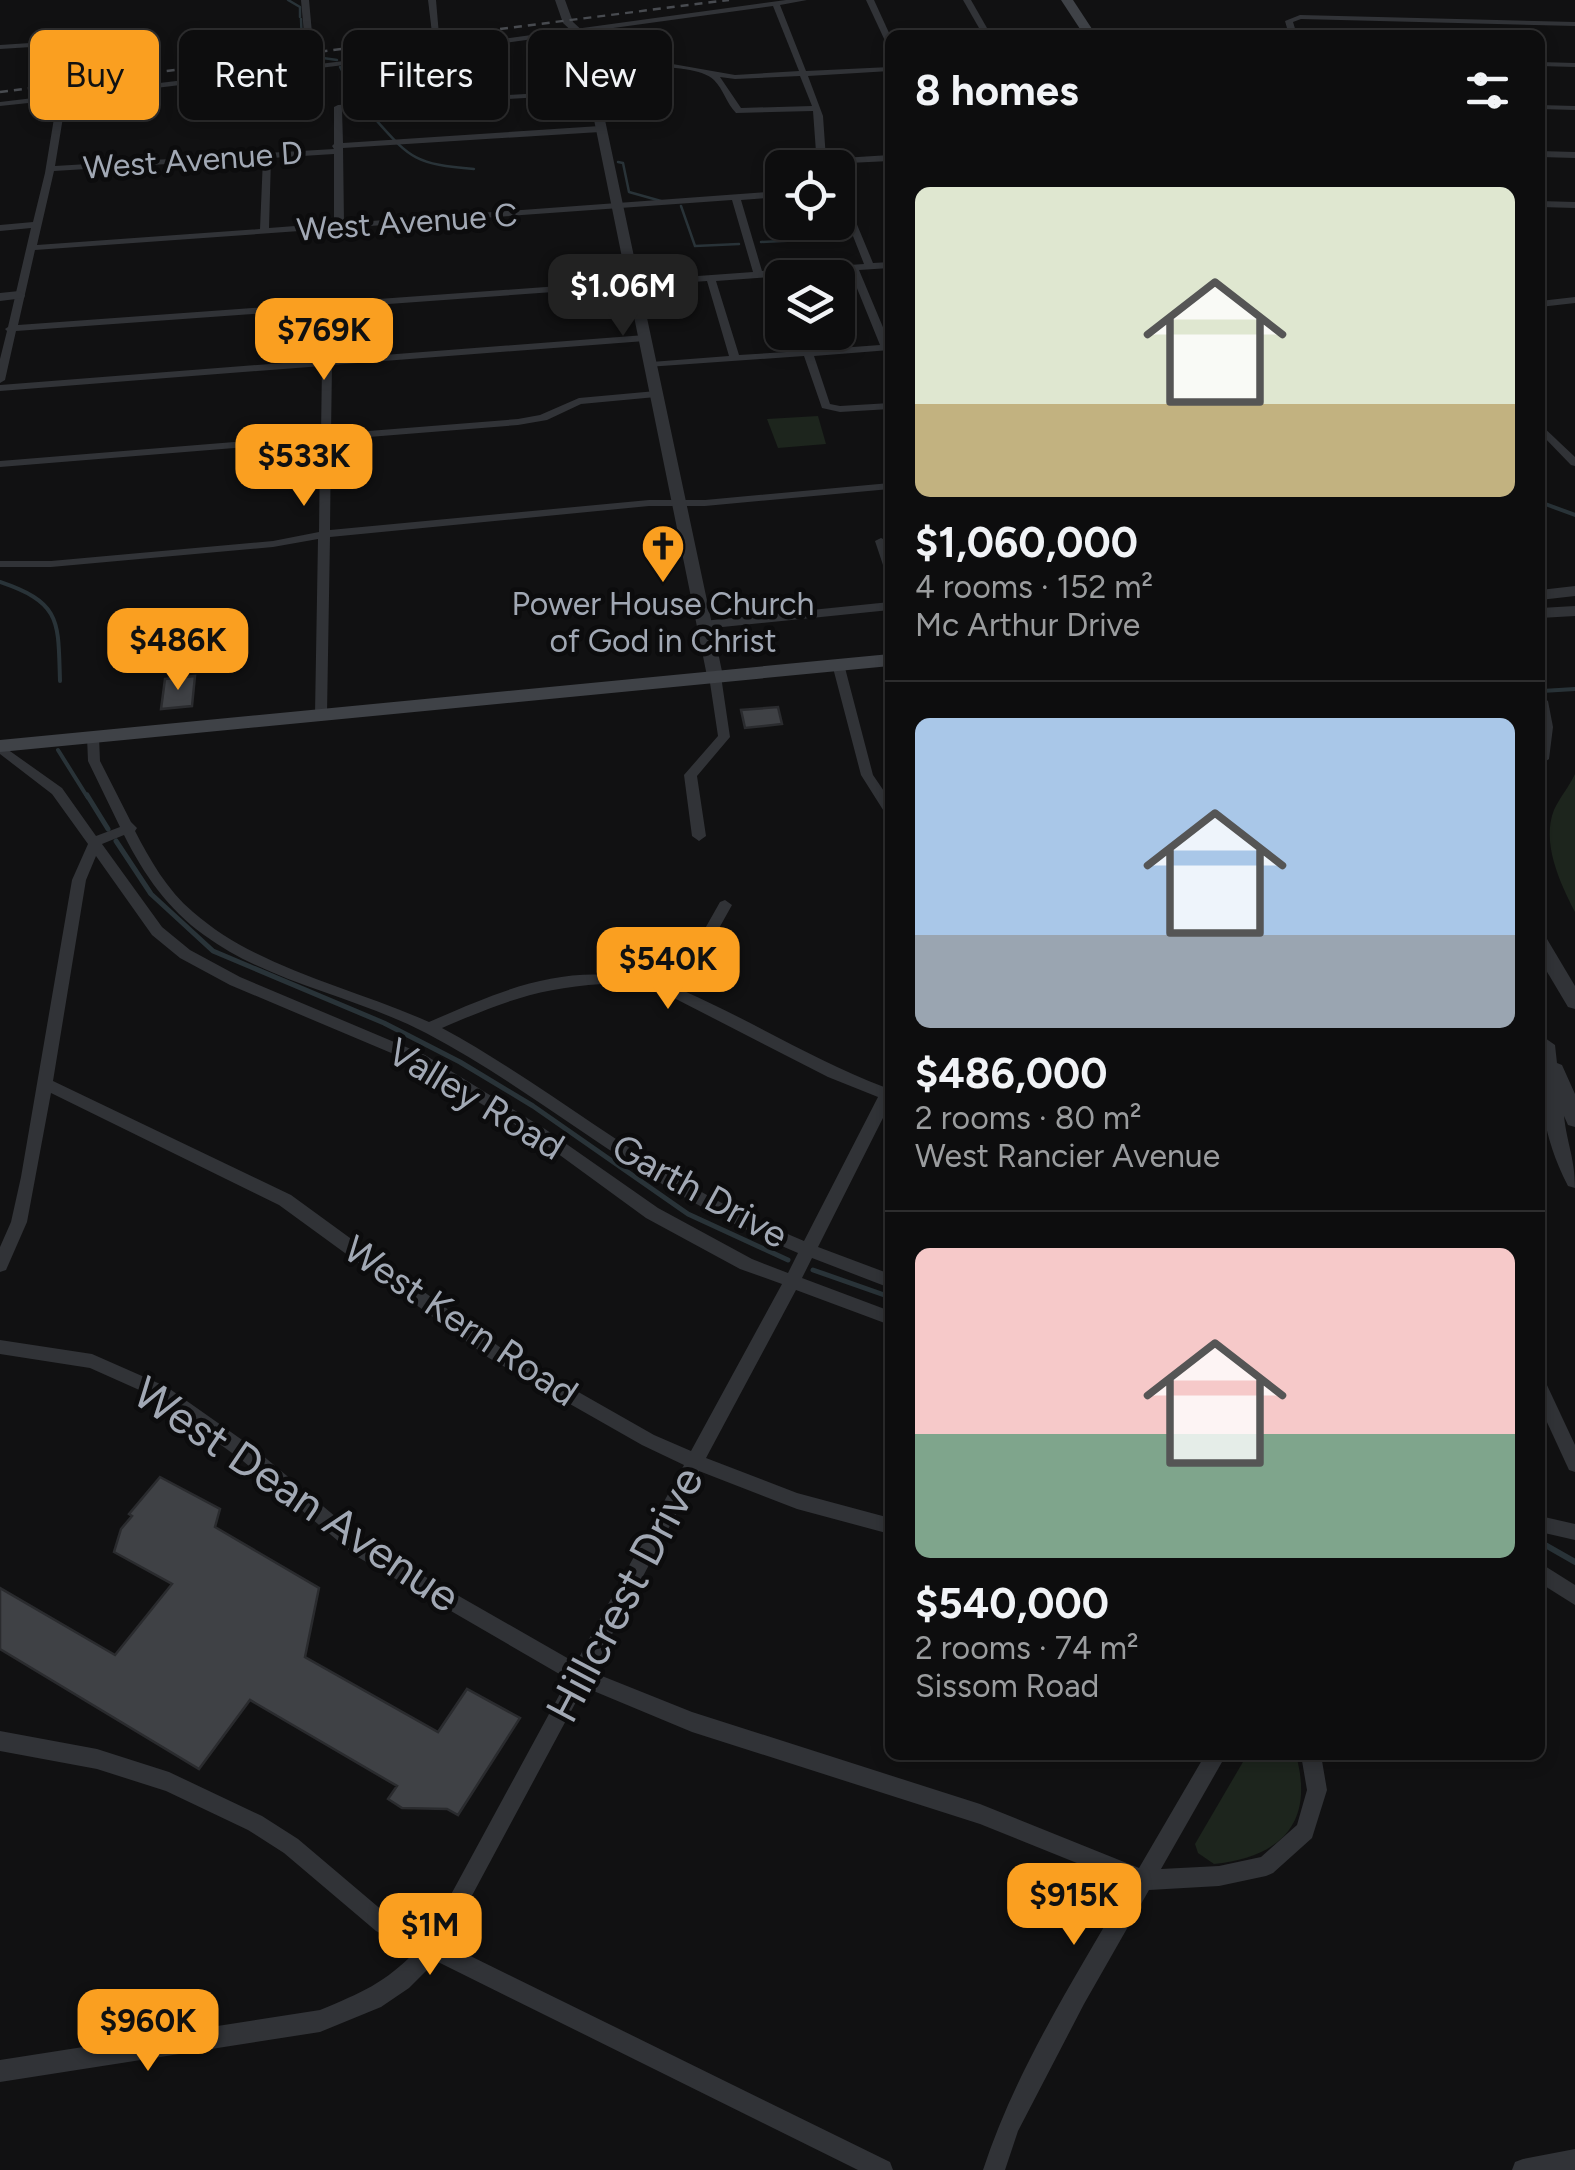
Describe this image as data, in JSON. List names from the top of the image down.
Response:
{
  "streets": {
    "street": [
      "West Avenue D",
      "West Avenue C",
      "Valley Road",
      "Garth Drive",
      "West Kern Road",
      "West Dean Avenue",
      "Hillcrest Drive"
    ]
  },
  "crossings": [
    ["Valley Road", "Hillcrest Drive"],
    ["Garth Drive", "Hillcrest Drive"],
    ["West Kern Road", "Hillcrest Drive"],
    ["West Dean Avenue", "Hillcrest Drive"]
  ],
  "places": {
    "church": ["Power House Church of God in Christ"]
  },
  "page": {
    "chip": [
      "Buy",
      "Rent",
      "Filters",
      "New"
    ],
    "heading": "8 homes",
    "list": [
      {
        "name": "$1,060,000",
        "note": "4 rooms · 152 m² · Mc Arthur Drive"
      },
      {
        "name": "$486,000",
        "note": "2 rooms · 80 m² · West Rancier Avenue"
      },
      {
        "name": "$540,000",
        "note": "2 rooms · 74 m² · Sissom Road"
      }
    ],
    "price": [
      "$1.06M",
      "$769K",
      "$533K",
      "$486K",
      "$540K",
      "$915K",
      "$1M",
      "$960K"
    ]
  }
}
